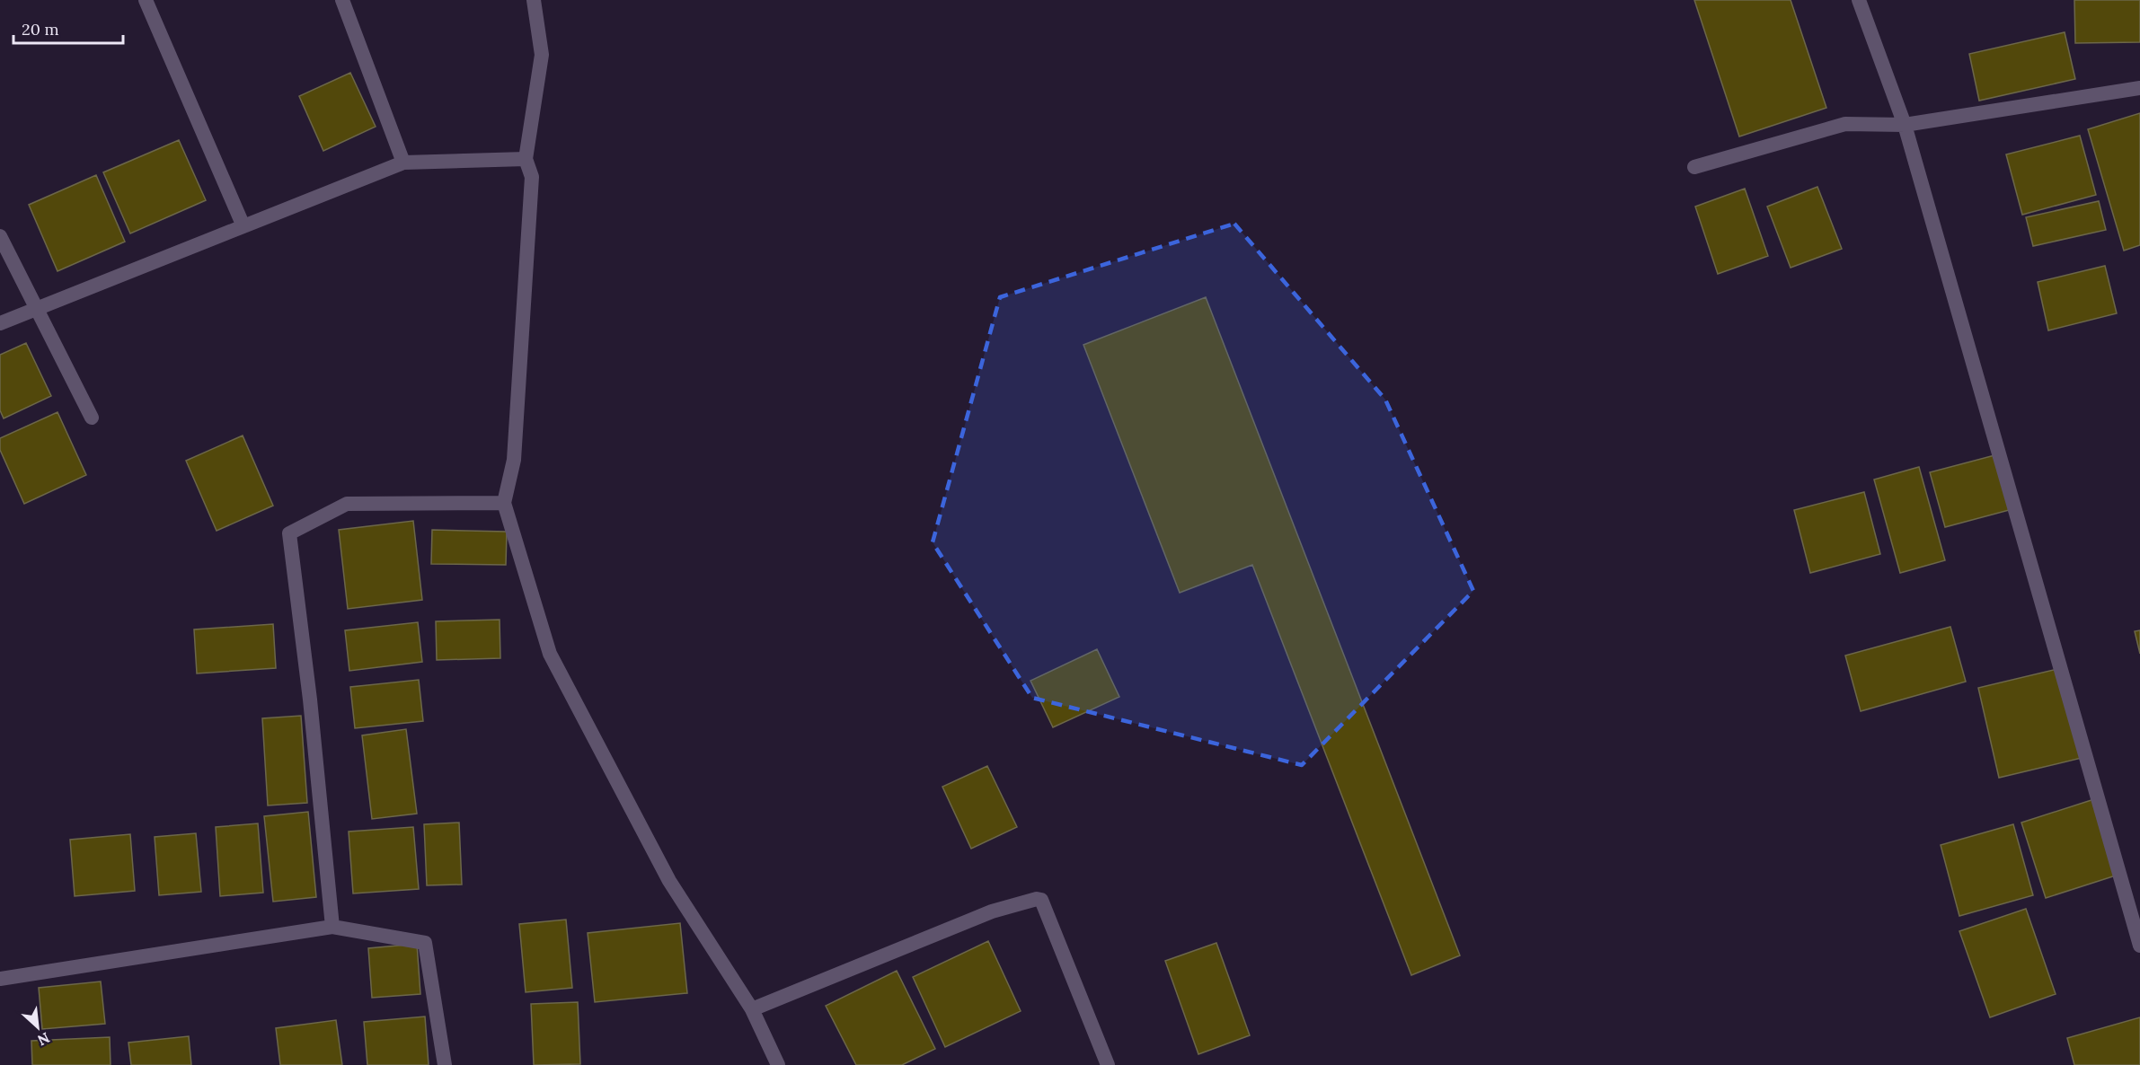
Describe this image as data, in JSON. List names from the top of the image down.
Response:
{
  "scale_bar": "20 m",
  "north": "bottom right"
}
